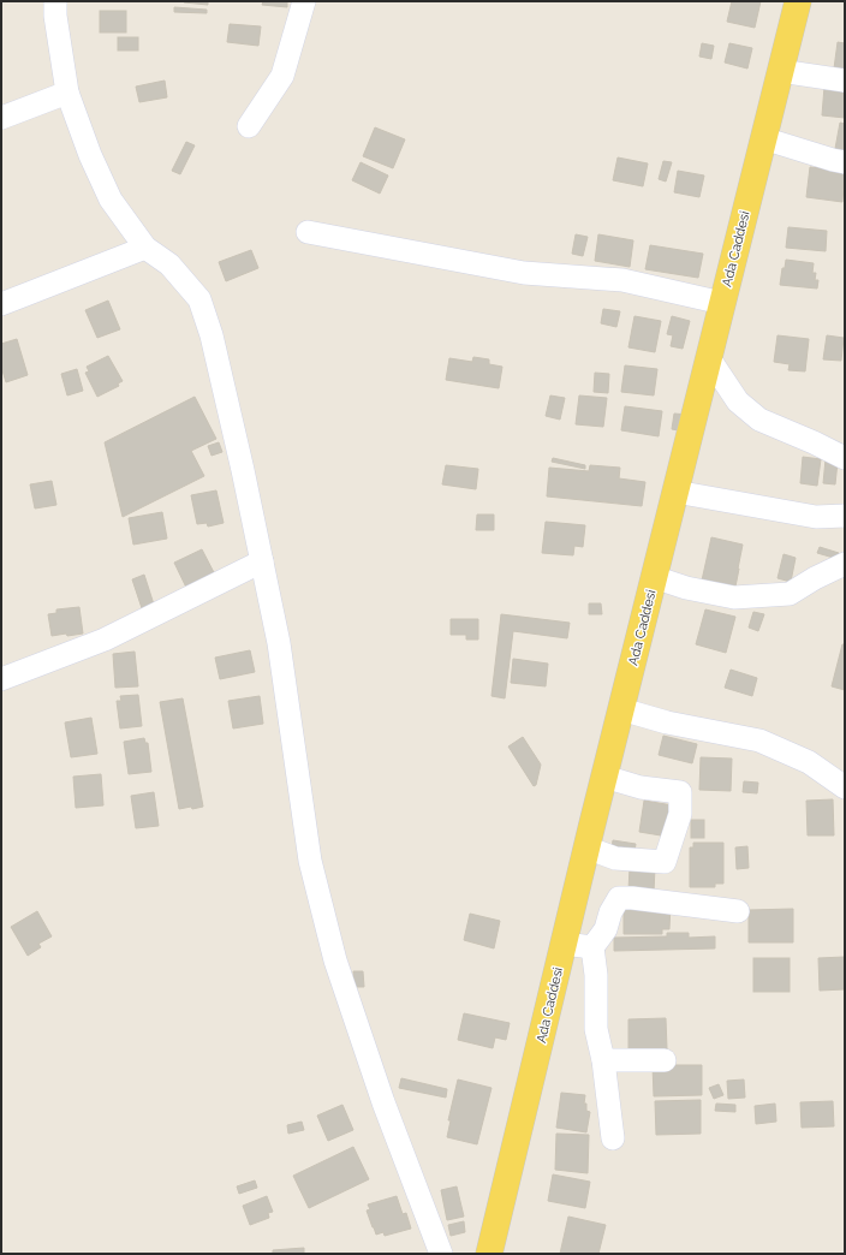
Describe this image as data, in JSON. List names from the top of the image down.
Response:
{
  "streets": {
    "main road": ["Ada Caddesi"]
  }
}
